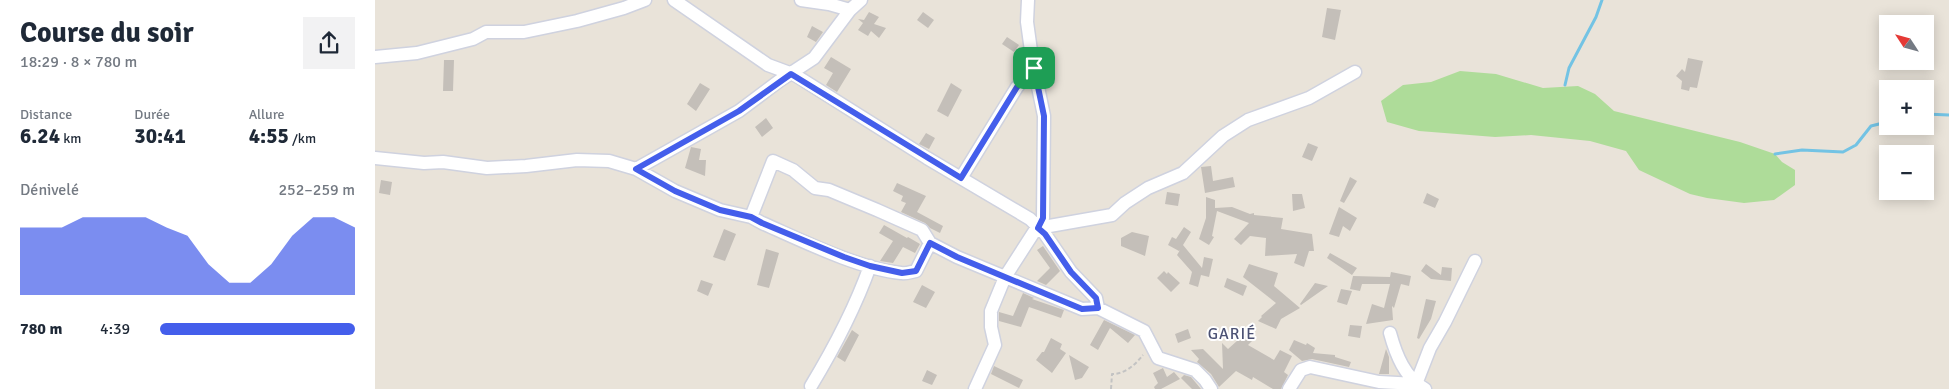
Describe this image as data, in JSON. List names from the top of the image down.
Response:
{
  "districts": ["GARIÉ"],
  "north": "top left",
  "page": {
    "heading": ["Course du soir", "18:29 · 8 × 780 m"],
    "map_buttons": ["+", "−"],
    "stats": [
      ["Distance", "6.24 km"],
      ["Durée", "30:41"],
      ["Allure", "4:55 /km"]
    ],
    "chart": ["Dénivelé", "252–259 m"],
    "list": [
      {
        "name": "780 m",
        "note": "4:39"
      }
    ]
  }
}
